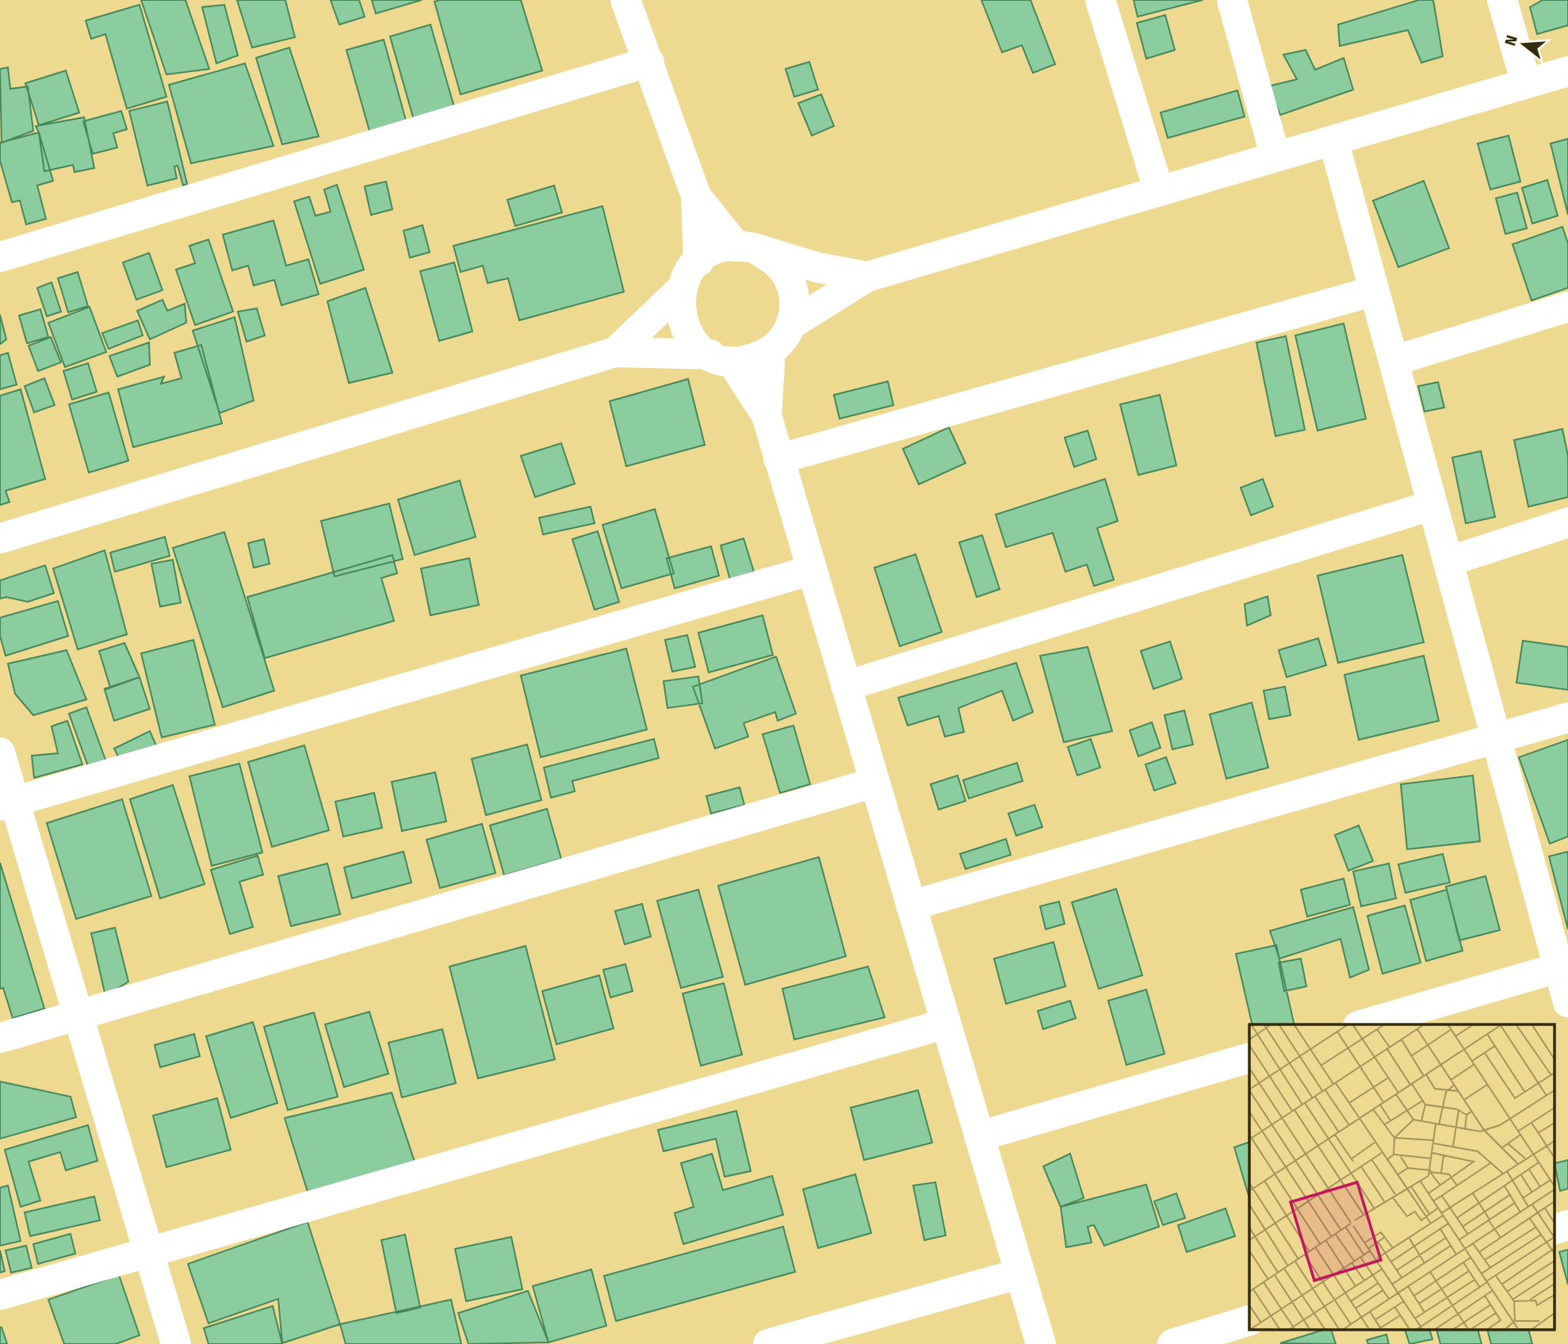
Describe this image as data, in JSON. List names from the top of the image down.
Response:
{
  "north": "left"
}
